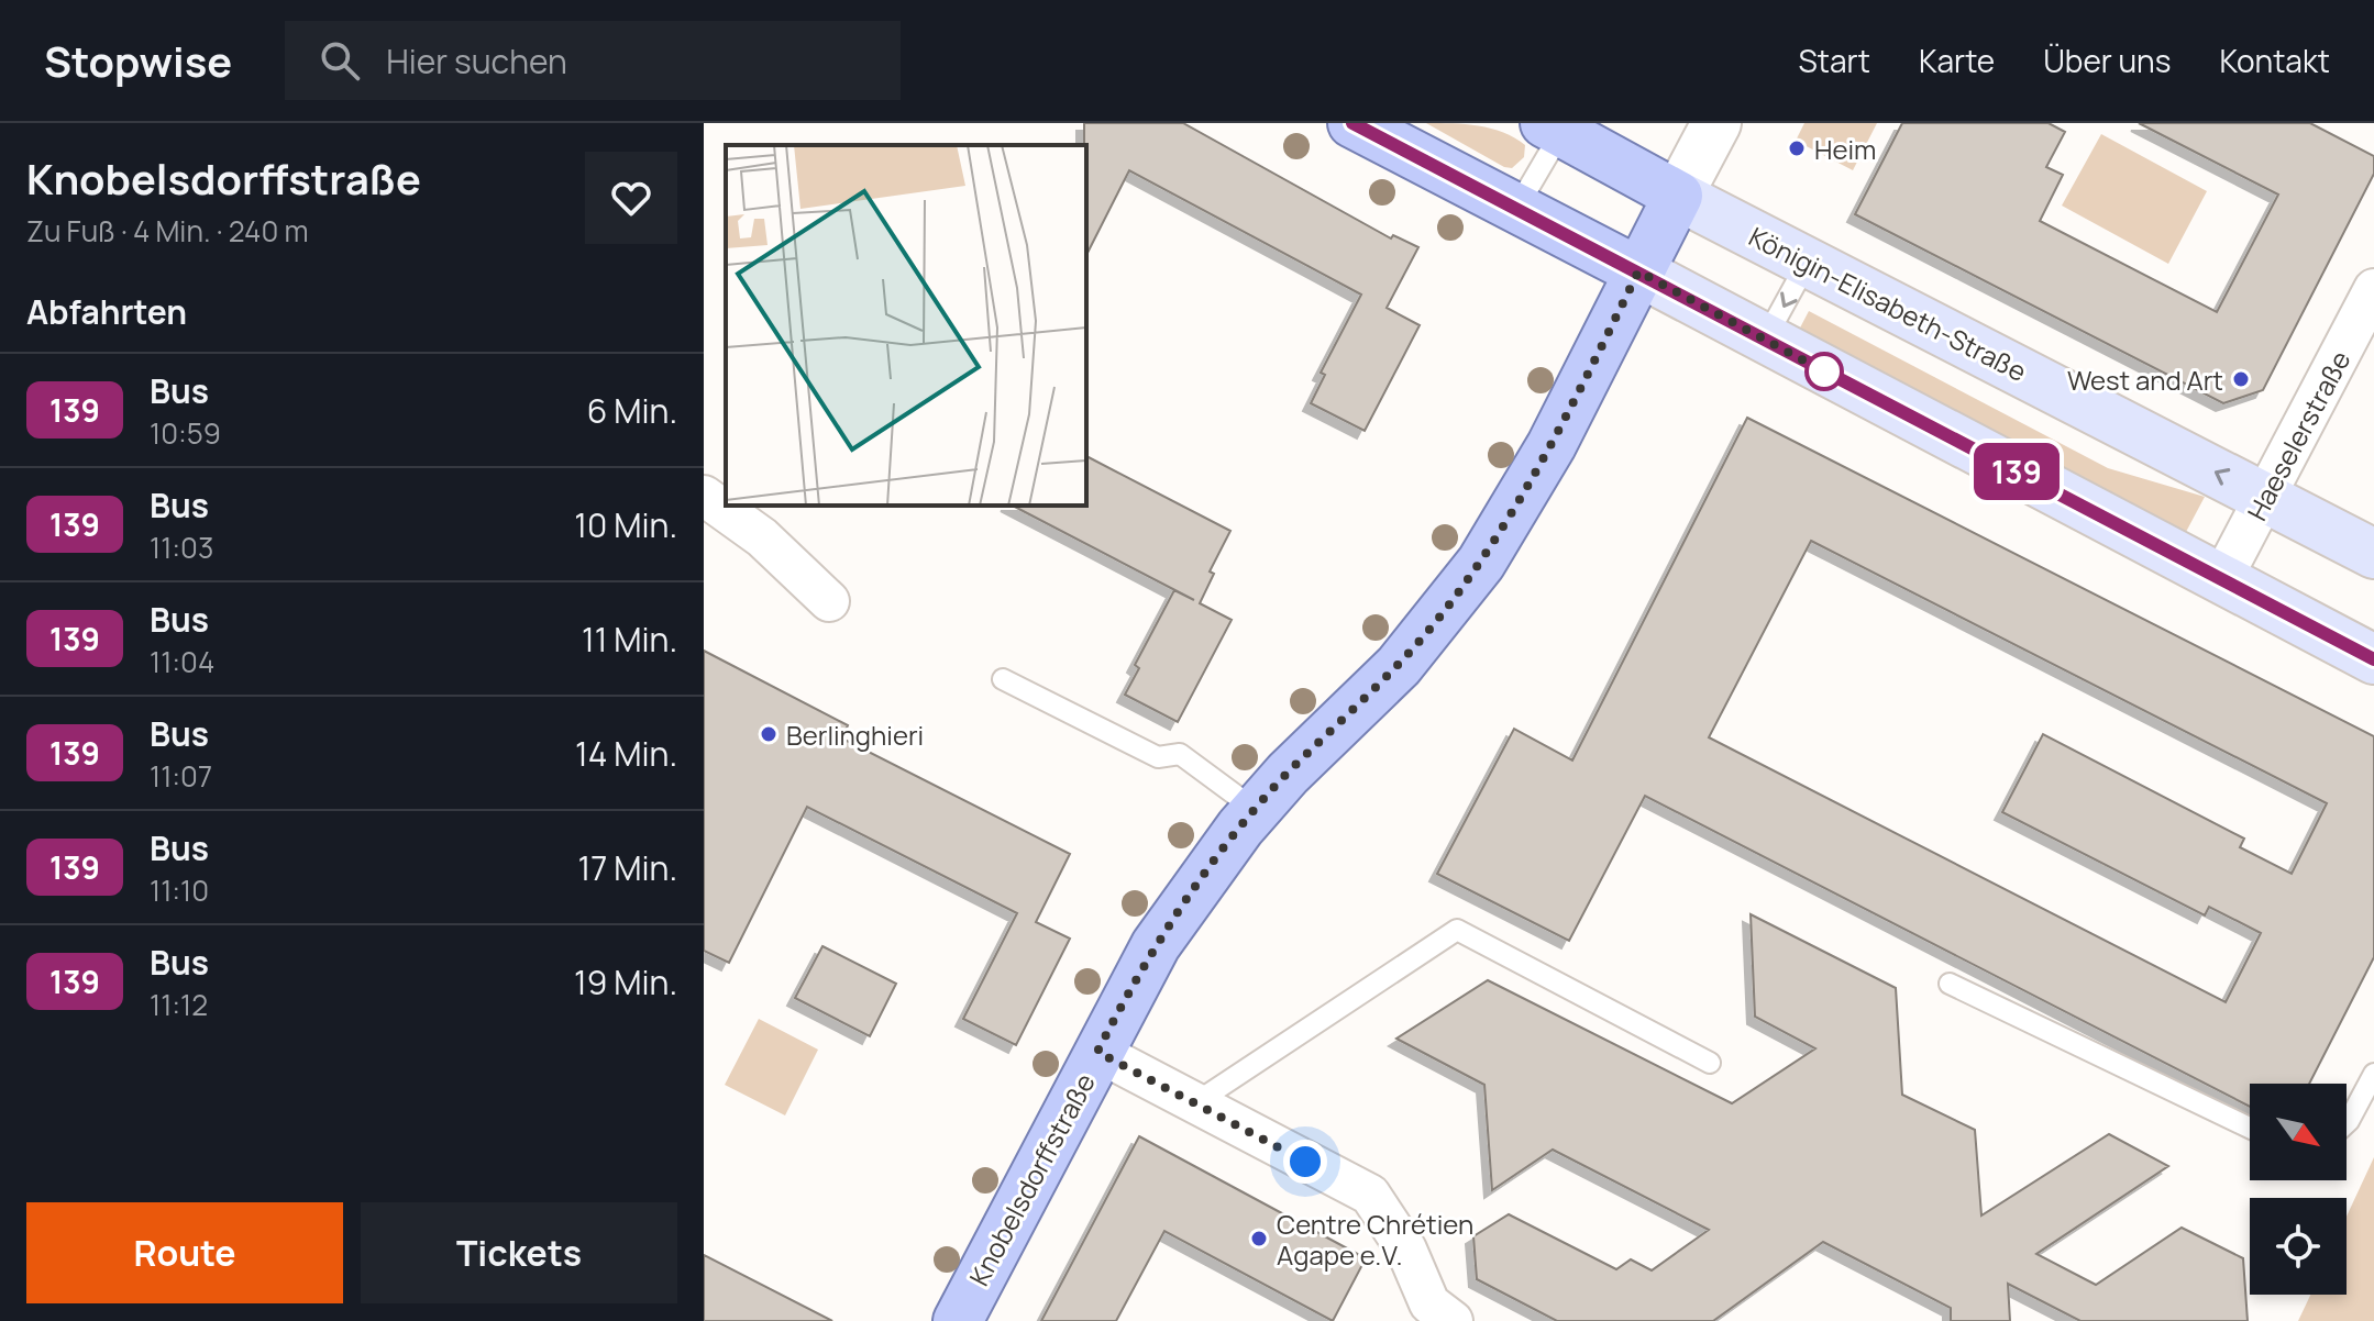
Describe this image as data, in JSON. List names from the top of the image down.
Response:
{
  "streets": {
    "main road": ["Königin-Elisabeth-Straße", "Knobelsdorffstraße"],
    "street": ["Haeselerstraße"]
  },
  "crossings": [
    ["Königin-Elisabeth-Straße", "Haeselerstraße"],
    ["Königin-Elisabeth-Straße", "Knobelsdorffstraße"]
  ],
  "places": [
    "Heim",
    "West and Art",
    "Berlinghieri",
    "Centre Chrétien Agape e.V."
  ],
  "lines": ["bus line 139"],
  "north": "bottom right",
  "page": {
    "header": "Stopwise",
    "search": "Hier suchen",
    "nav": [
      "Start",
      "Karte",
      "Über uns",
      "Kontakt"
    ],
    "heading": [
      ["Knobelsdorffstraße", "Zu Fuß · 4 Min. · 240 m"],
      "Abfahrten"
    ],
    "on_map": "139",
    "list": [
      {
        "mark": "139",
        "name": "Bus",
        "note": "10:59",
        "value": "6 Min."
      },
      {
        "mark": "139",
        "name": "Bus",
        "note": "11:03",
        "value": "10 Min."
      },
      {
        "mark": "139",
        "name": "Bus",
        "note": "11:04",
        "value": "11 Min."
      },
      {
        "mark": "139",
        "name": "Bus",
        "note": "11:07",
        "value": "14 Min."
      },
      {
        "mark": "139",
        "name": "Bus",
        "note": "11:10",
        "value": "17 Min."
      },
      {
        "mark": "139",
        "name": "Bus",
        "note": "11:12",
        "value": "19 Min."
      }
    ],
    "buttons": ["Route", "Tickets"]
  }
}
